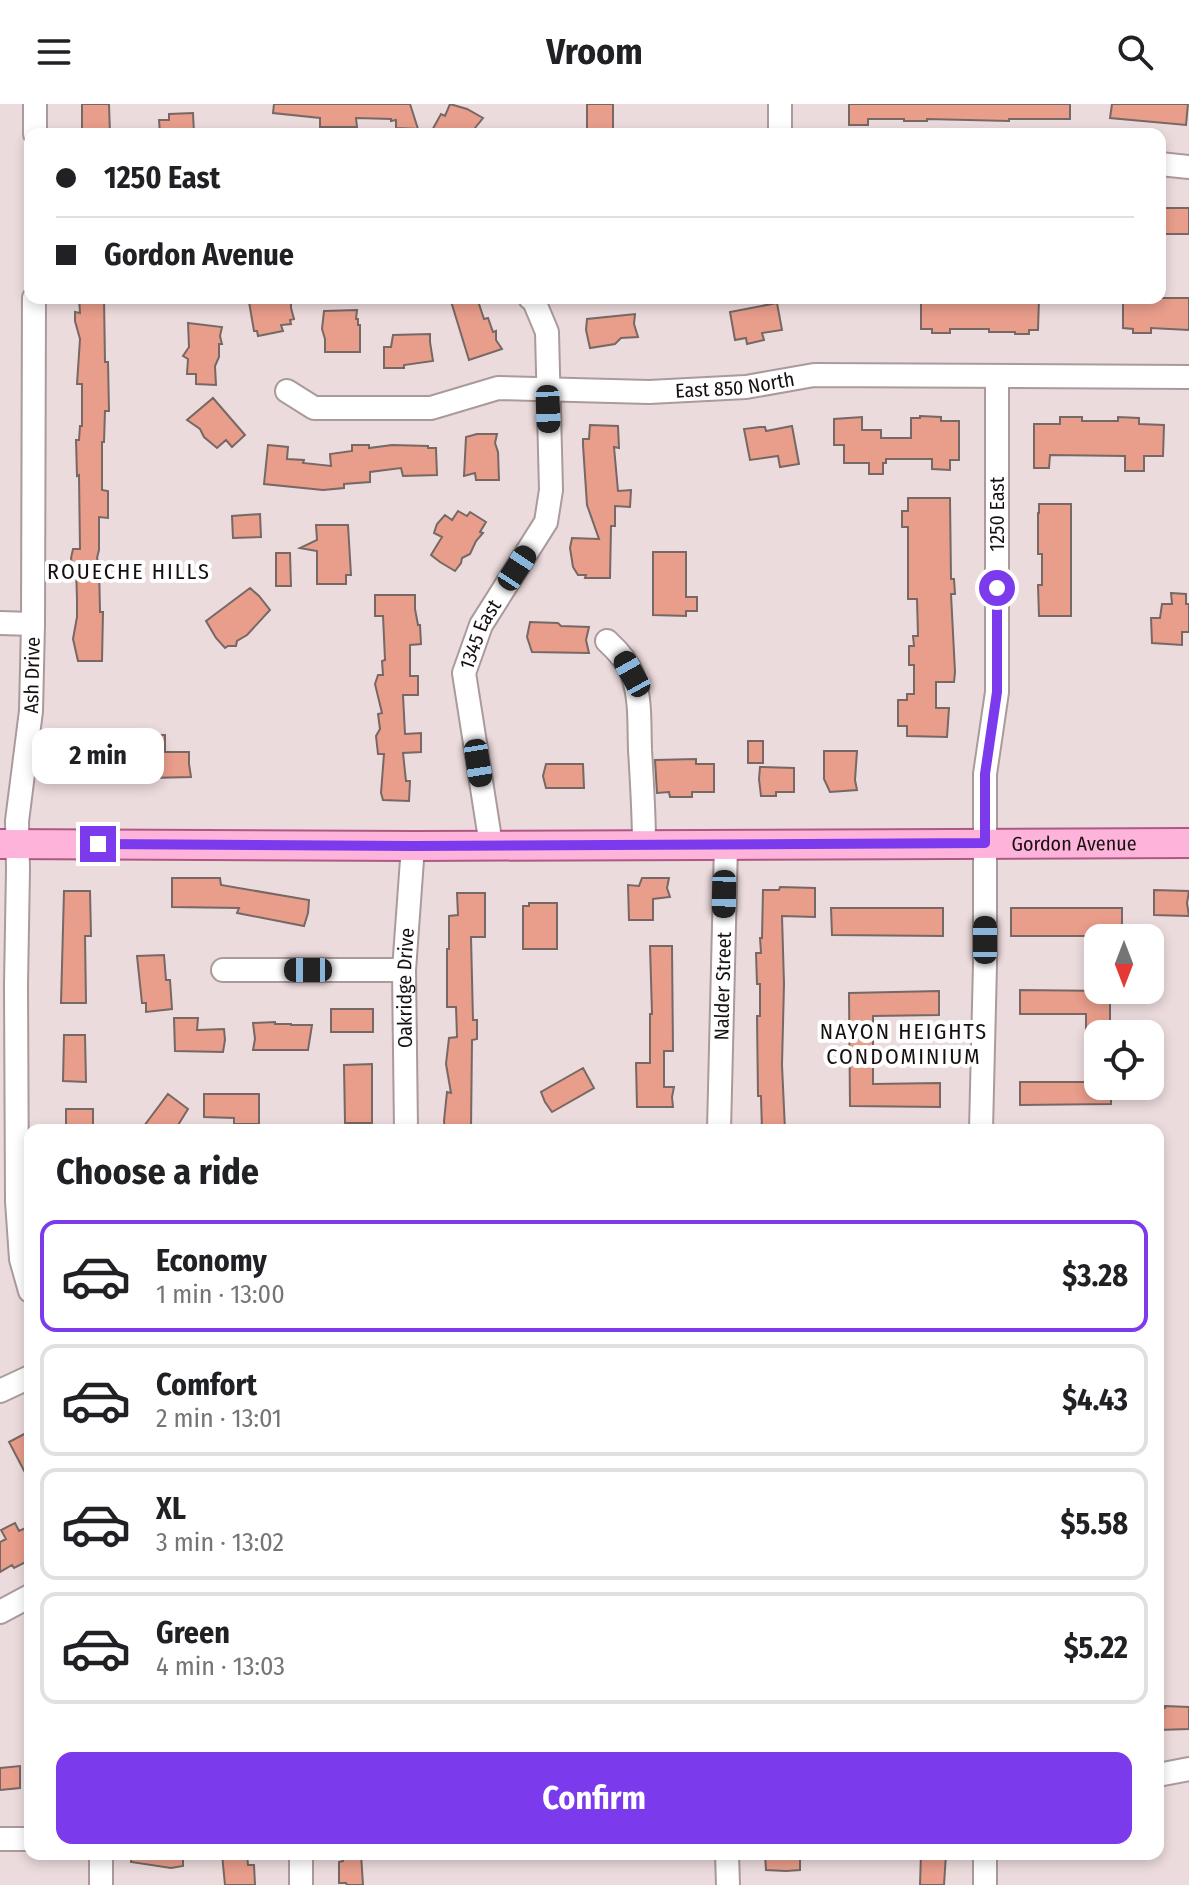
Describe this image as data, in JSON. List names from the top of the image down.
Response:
{
  "streets": {
    "main road": ["Gordon Avenue"],
    "street": [
      "East 850 North",
      "1250 East",
      "1345 East",
      "Ash Drive",
      "Nalder Street",
      "Oakridge Drive"
    ]
  },
  "crossings": [
    ["East 850 North", "1250 East"],
    ["East 850 North", "1345 East"],
    ["1250 East", "Gordon Avenue"],
    ["1345 East", "Gordon Avenue"],
    ["Ash Drive", "Gordon Avenue"],
    ["Gordon Avenue", "Nalder Street"],
    ["Gordon Avenue", "Oakridge Drive"]
  ],
  "districts": ["ROUECHE HILLS", "NAYON HEIGHTS CONDOMINIUM"],
  "north": "bottom",
  "page": {
    "header": "Vroom",
    "banner": ["1250 East", "Gordon Avenue"],
    "bubble": "2 min",
    "heading": "Choose a ride",
    "list": [
      {
        "name": "Economy",
        "note": "1 min · 13:00",
        "value": "$3.28"
      },
      {
        "name": "Comfort",
        "note": "2 min · 13:01",
        "value": "$4.43"
      },
      {
        "name": "XL",
        "note": "3 min · 13:02",
        "value": "$5.58"
      },
      {
        "name": "Green",
        "note": "4 min · 13:03",
        "value": "$5.22"
      }
    ],
    "buttons": "Confirm"
  }
}
